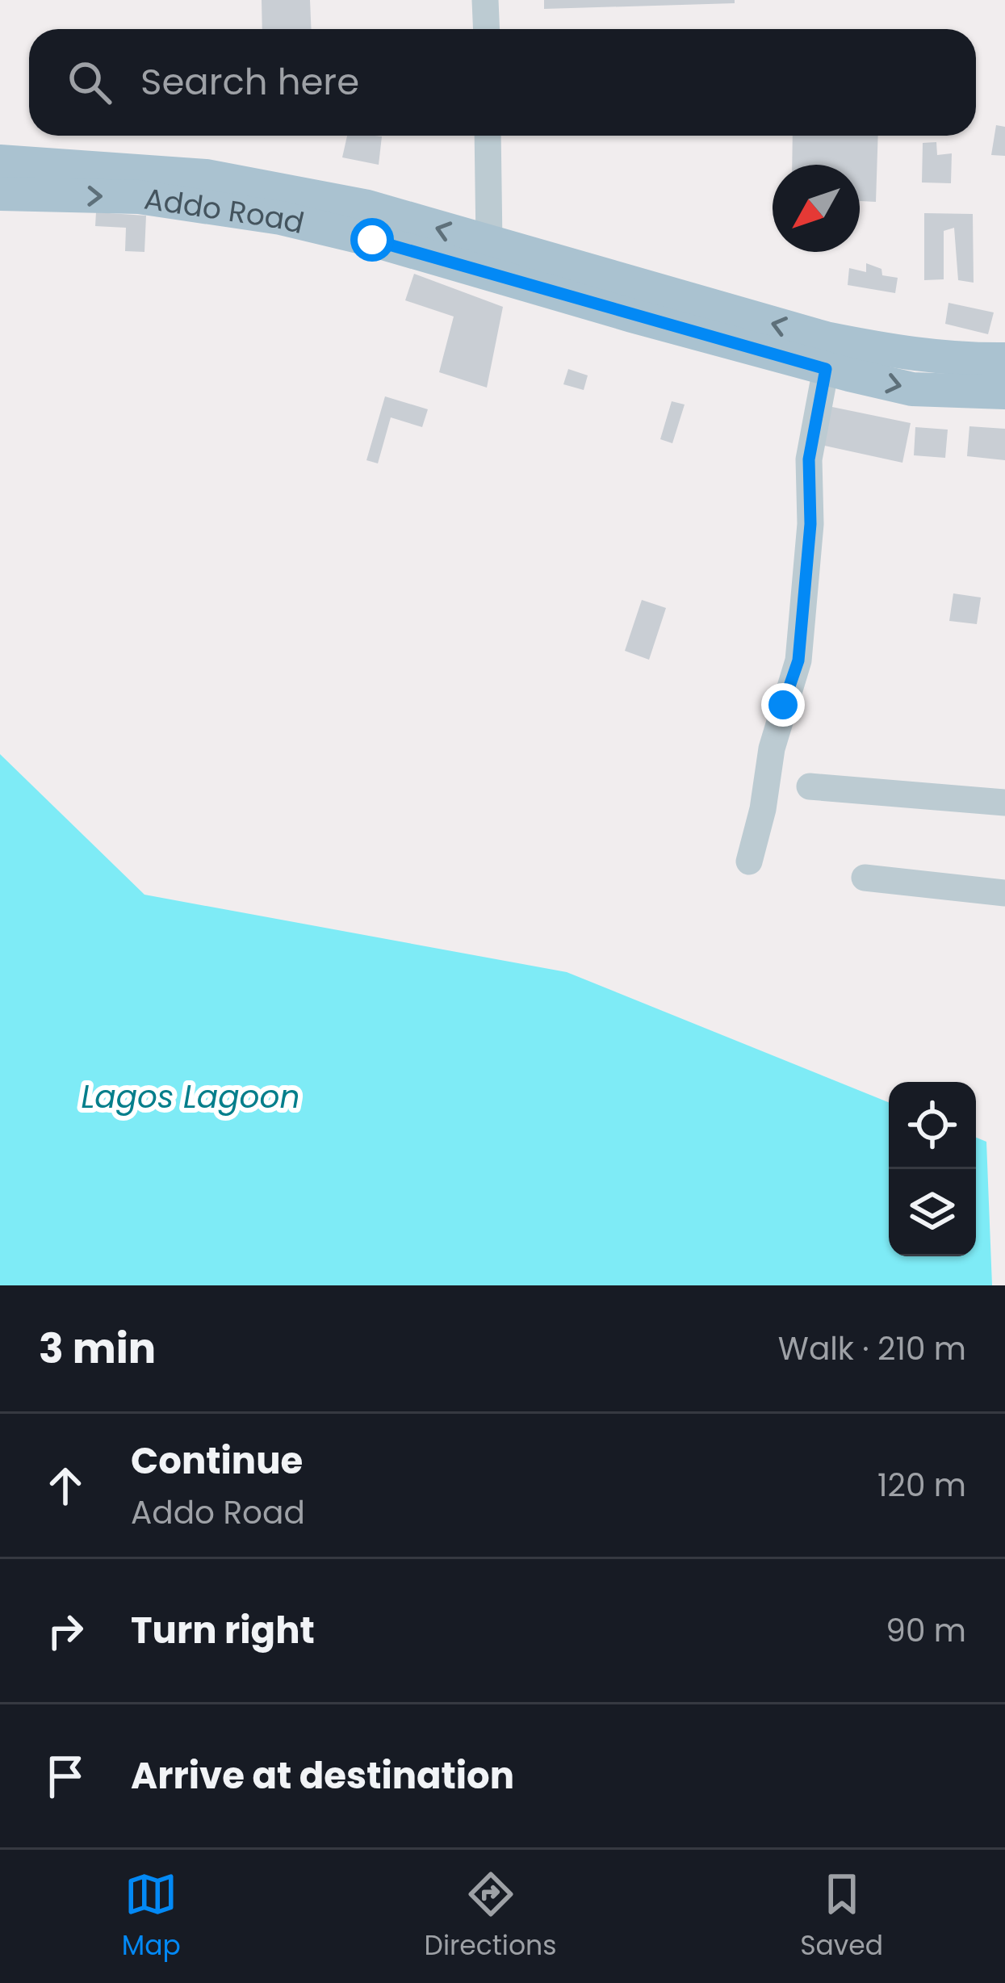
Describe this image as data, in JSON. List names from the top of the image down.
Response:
{
  "streets": {
    "main road": ["Addo Road"]
  },
  "water": ["Lagos Lagoon"],
  "north": "bottom left",
  "page": {
    "search": "Search here",
    "heading": ["3 min", "Walk · 210 m"],
    "list": [
      ["Continue", "Addo Road", "120 m"],
      ["Turn right", "90 m"],
      "Arrive at destination"
    ],
    "nav": ["Map", "Directions", "Saved"]
  }
}
